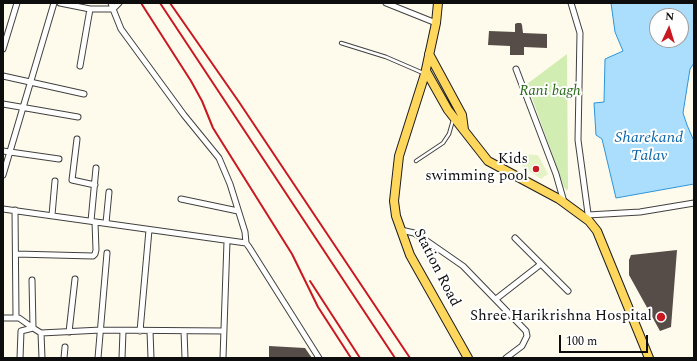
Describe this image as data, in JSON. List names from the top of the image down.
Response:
{
  "streets": {
    "main road": ["Station Road"]
  },
  "water": ["Sharekand Talav"],
  "parks": ["Rani bagh"],
  "places": ["Kids swimming pool", "Shree Harikrishna Hospital"],
  "scale_bar": "100 m",
  "north": "top"
}
